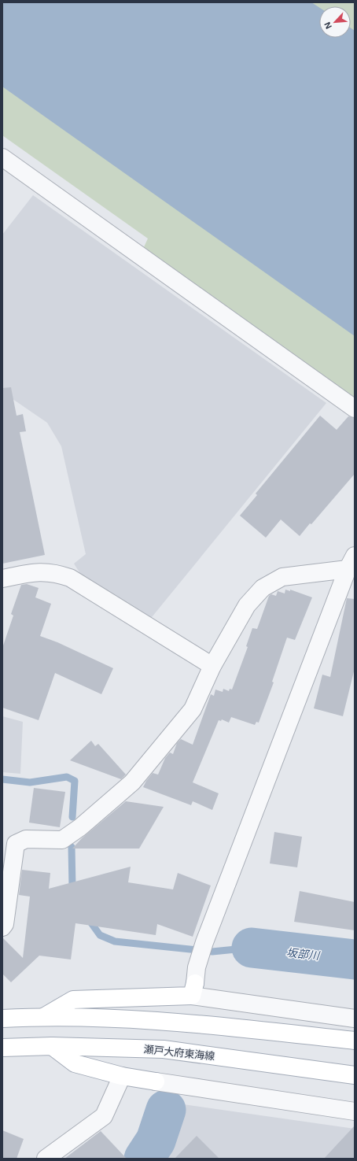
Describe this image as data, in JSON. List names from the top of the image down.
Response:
{
  "streets": {
    "main road": ["瀬戸大府東海線"]
  },
  "water": ["坂部川"],
  "north": "bottom left"
}
